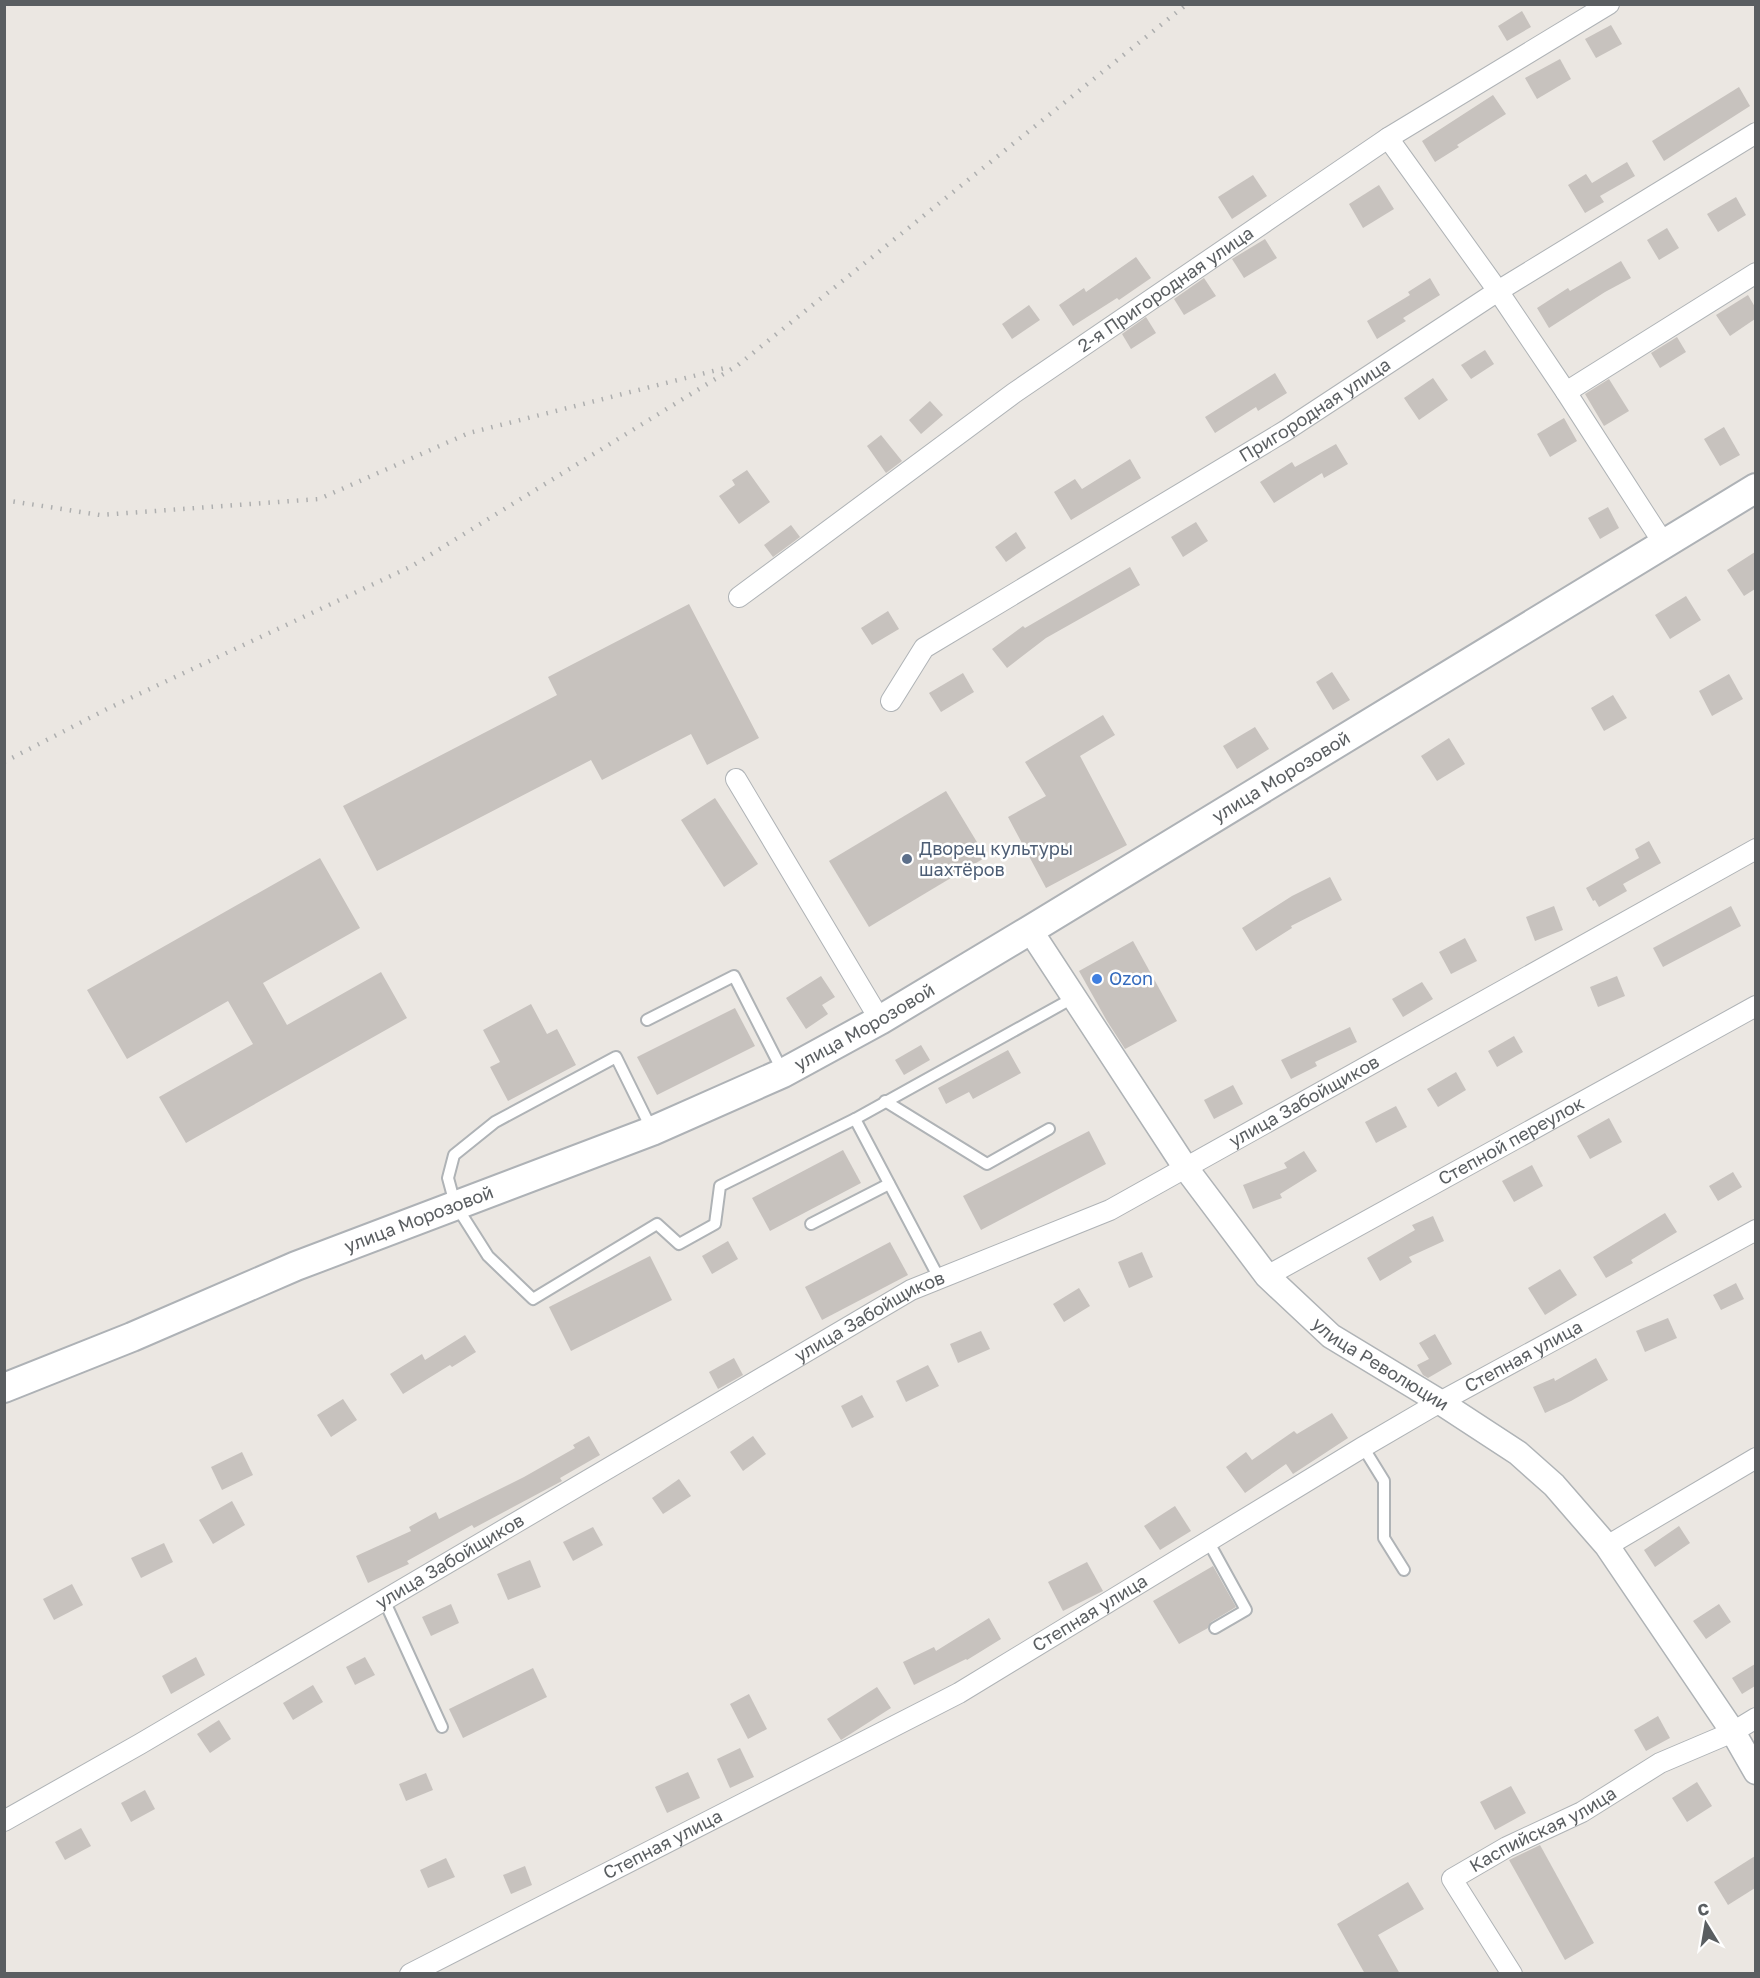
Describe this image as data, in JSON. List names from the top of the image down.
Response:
{
  "streets": {
    "main road": ["улица Морозовой"],
    "street": [
      "2-я Пригородная улица",
      "Пригородная улица",
      "улица Забойщиков",
      "Степной переулок",
      "Степная улица",
      "улица Революции",
      "Каспийская улица"
    ]
  },
  "crossings": [
    ["улица Морозовой", "улица Революции"],
    ["улица Забойщиков", "улица Революции"],
    ["Степной переулок", "улица Революции"],
    ["Степная улица", "улица Революции"],
    ["улица Революции", "Каспийская улица"]
  ],
  "places": ["Дворец культуры шахтёров", "Ozon"],
  "north": "top"
}
